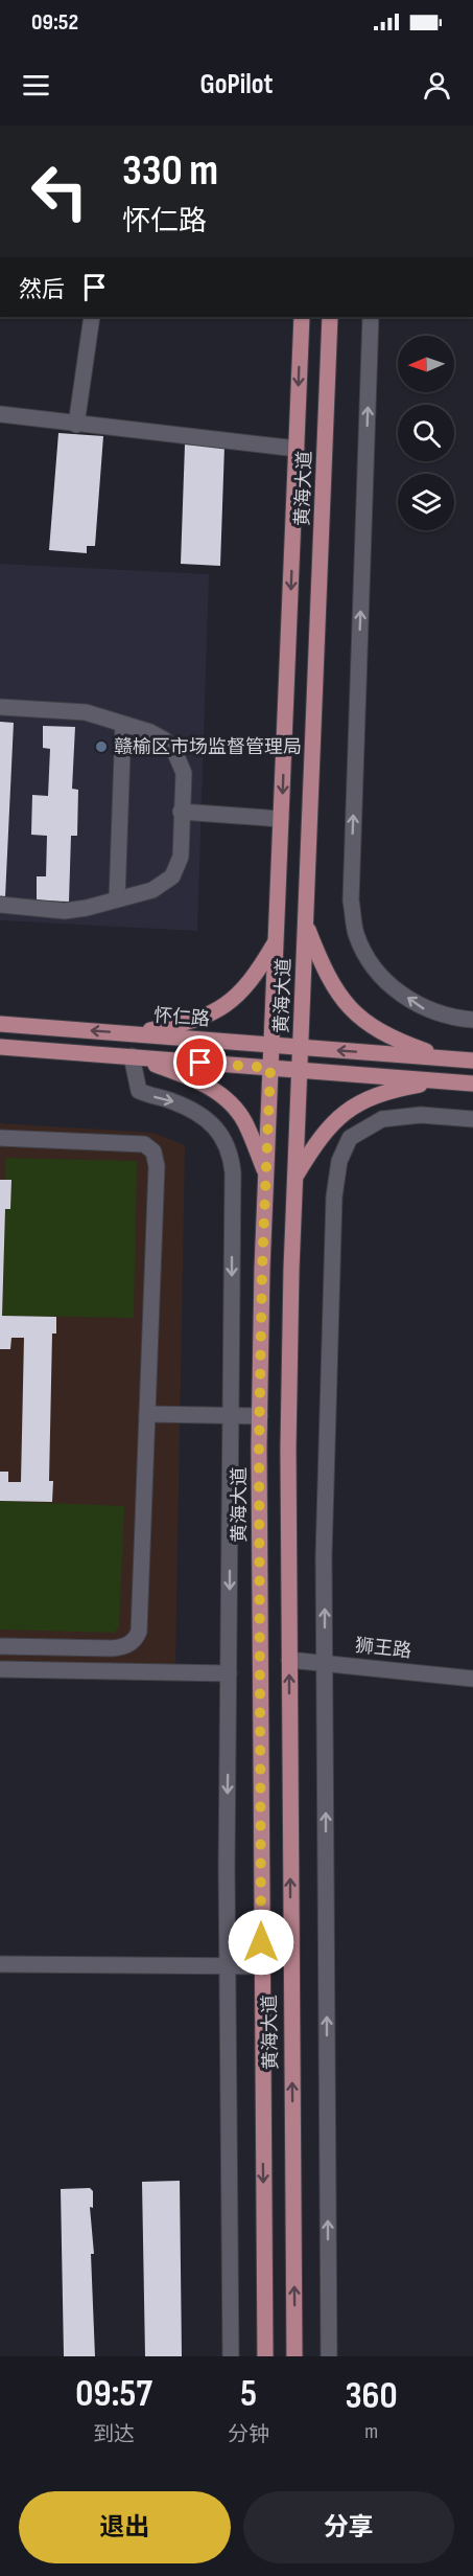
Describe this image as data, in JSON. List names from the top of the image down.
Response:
{
  "streets": {
    "main road": ["黄海大道", "怀仁路"],
    "street": ["狮王路"]
  },
  "crossings": [
    ["黄海大道", "怀仁路"],
    ["黄海大道", "狮王路"]
  ],
  "places": ["赣榆区市场监督管理局"],
  "north": "left",
  "page": {
    "status": "09:52",
    "header": "GoPilot",
    "turn": ["330 m", "怀仁路"],
    "then": "然后",
    "eta": [
      "09:57",
      "到达",
      "5",
      "分钟",
      "360",
      "m"
    ],
    "buttons": ["退出", "分享"]
  }
}
